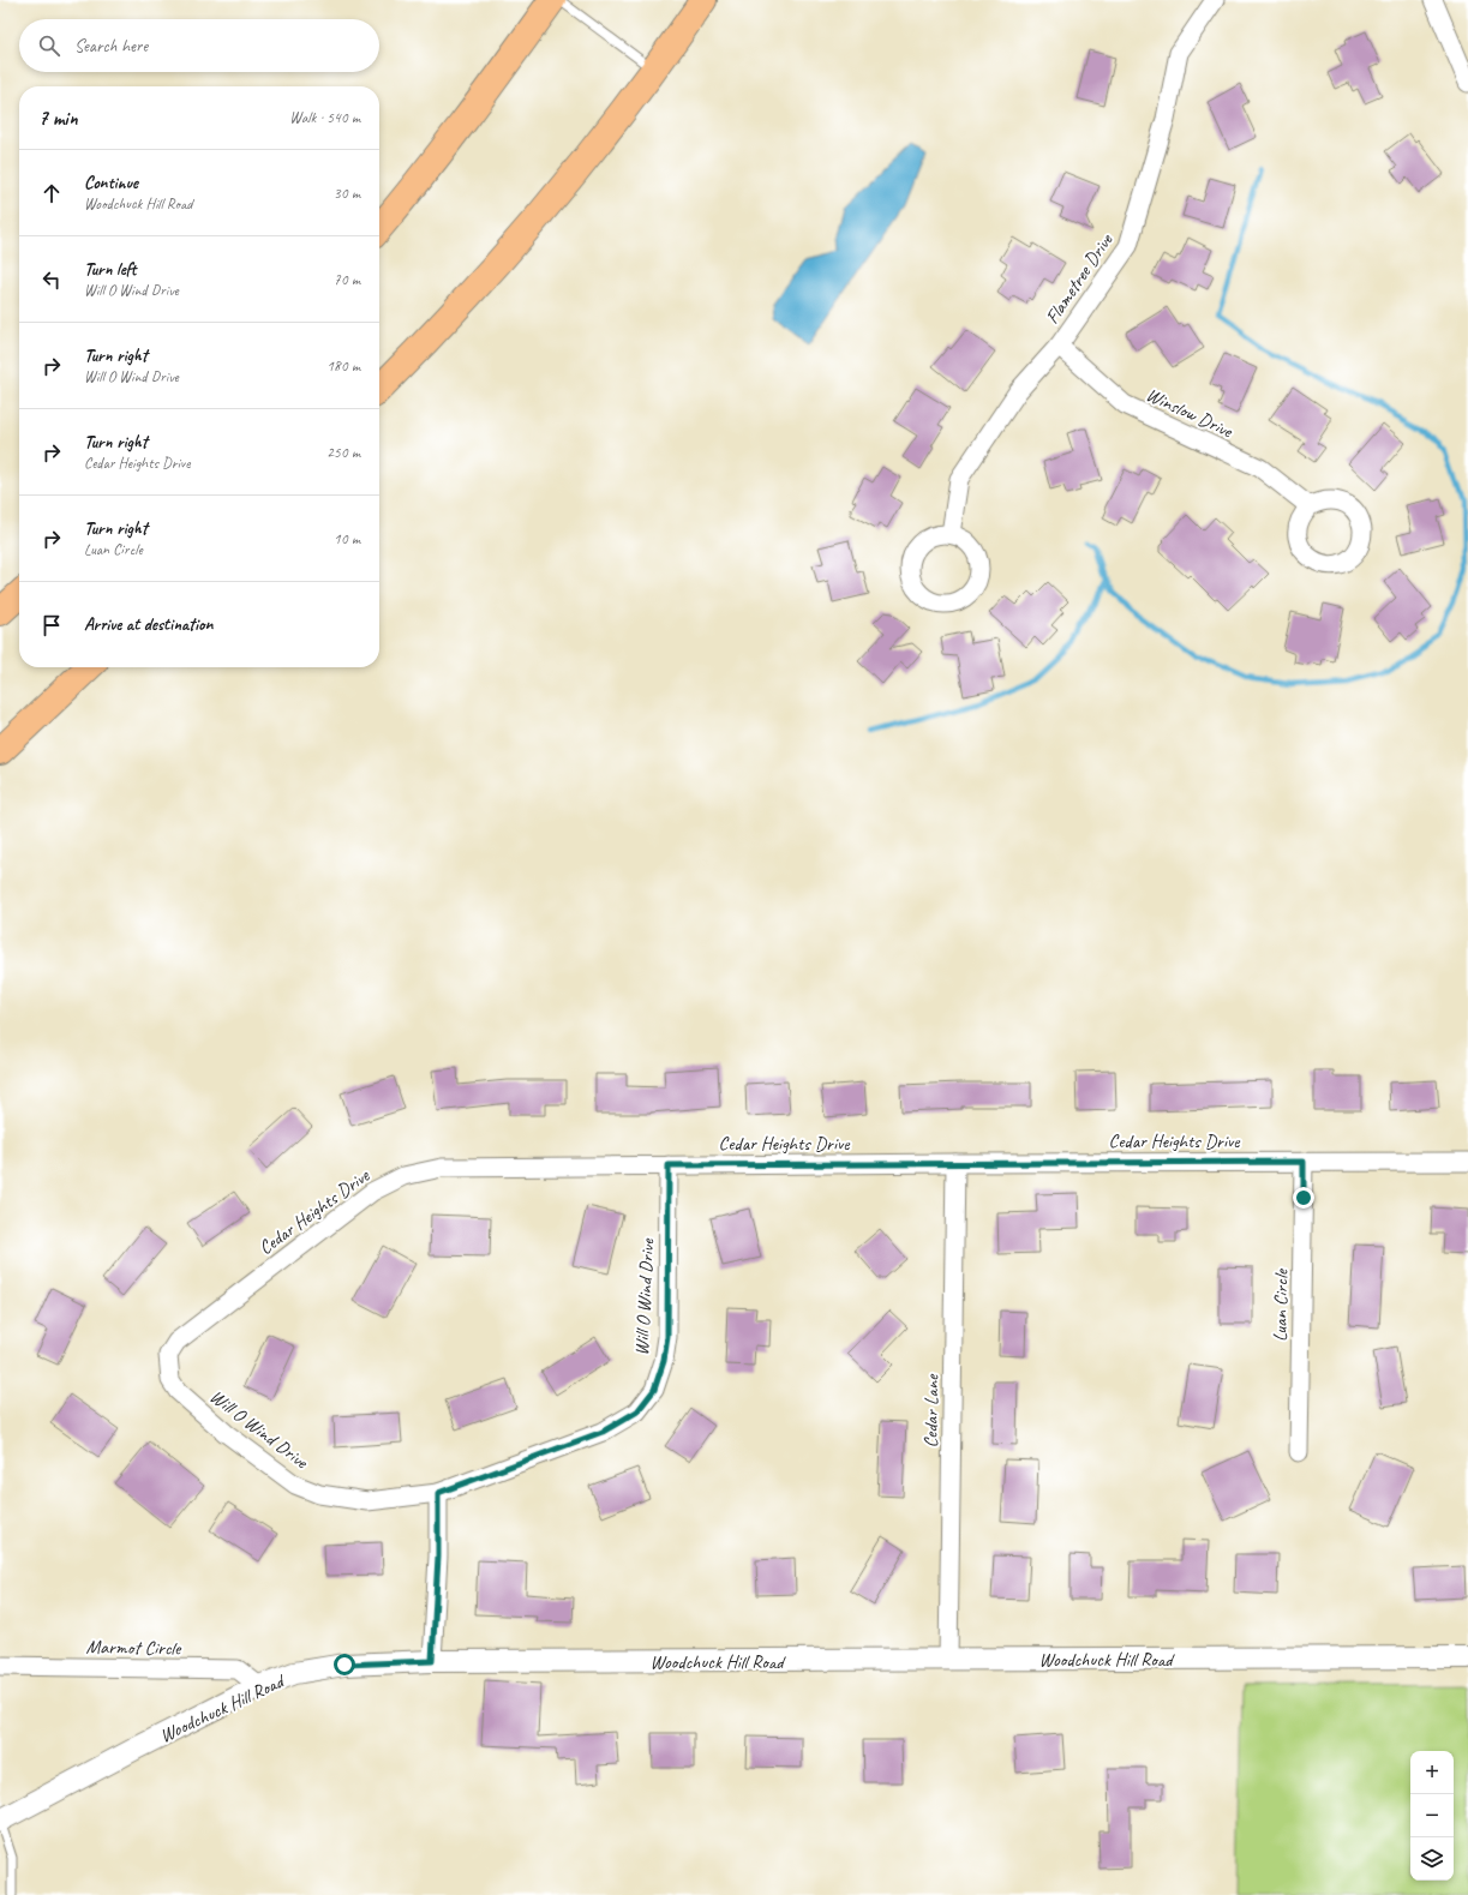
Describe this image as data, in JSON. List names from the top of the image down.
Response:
{
  "streets": {
    "street": [
      "Flametree Drive",
      "Winslow Drive",
      "Cedar Heights Drive",
      "Will O Wind Drive",
      "Luan Circle",
      "Cedar Lane",
      "Marmot Circle",
      "Woodchuck Hill Road"
    ]
  },
  "crossings": [
    ["Flametree Drive", "Winslow Drive"],
    ["Cedar Heights Drive", "Will O Wind Drive"],
    ["Cedar Heights Drive", "Luan Circle"],
    ["Cedar Heights Drive", "Cedar Lane"],
    ["Cedar Lane", "Woodchuck Hill Road"],
    ["Marmot Circle", "Woodchuck Hill Road"]
  ],
  "page": {
    "search": "Search here",
    "heading": ["7 min", "Walk · 540 m"],
    "list": [
      ["Continue", "Woodchuck Hill Road", "30 m"],
      ["Turn left", "Will O Wind Drive", "70 m"],
      ["Turn right", "Will O Wind Drive", "180 m"],
      ["Turn right", "Cedar Heights Drive", "250 m"],
      ["Turn right", "Luan Circle", "10 m"],
      "Arrive at destination"
    ],
    "map_buttons": ["+", "−"]
  }
}
